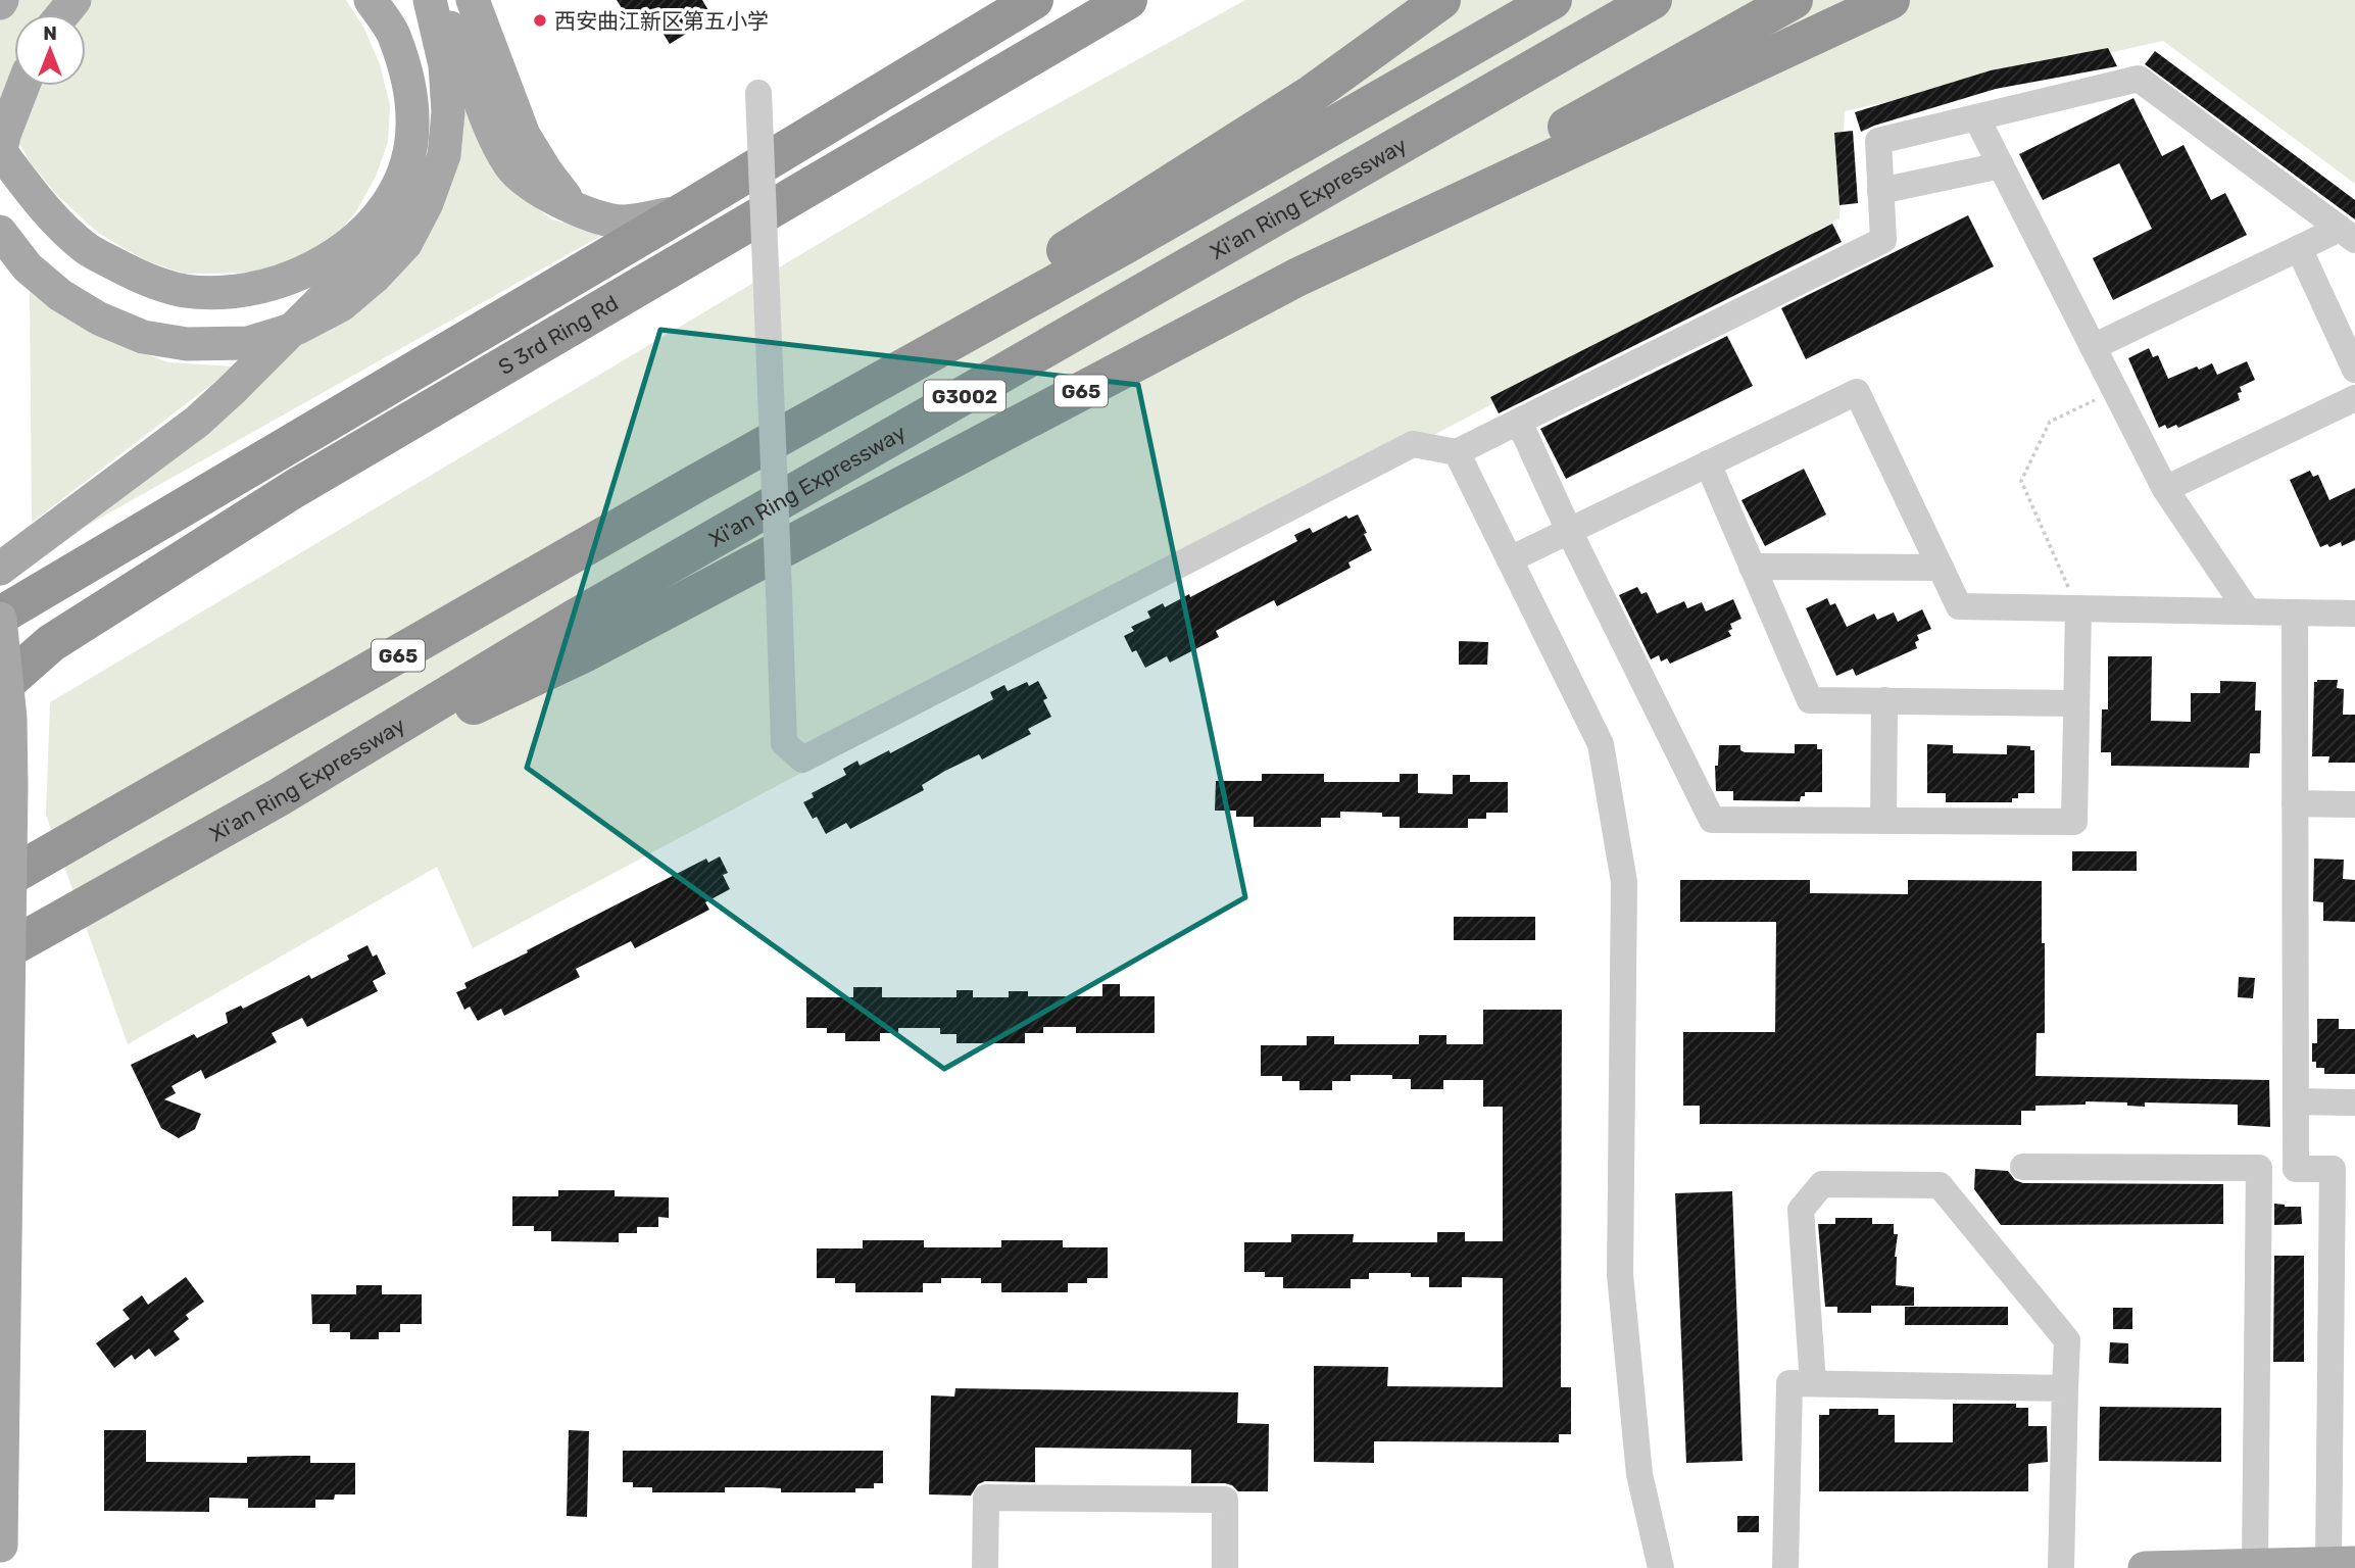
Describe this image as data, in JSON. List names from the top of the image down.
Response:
{
  "streets": {
    "highway": [
      "Xi'an Ring Expressway",
      "S 3rd Ring Rd",
      "G65",
      "G3002"
    ]
  },
  "crossings": [
    ["Xi'an Ring Expressway", "G65"]
  ],
  "places": ["西安曲江新区第五小学"],
  "north": "top"
}
